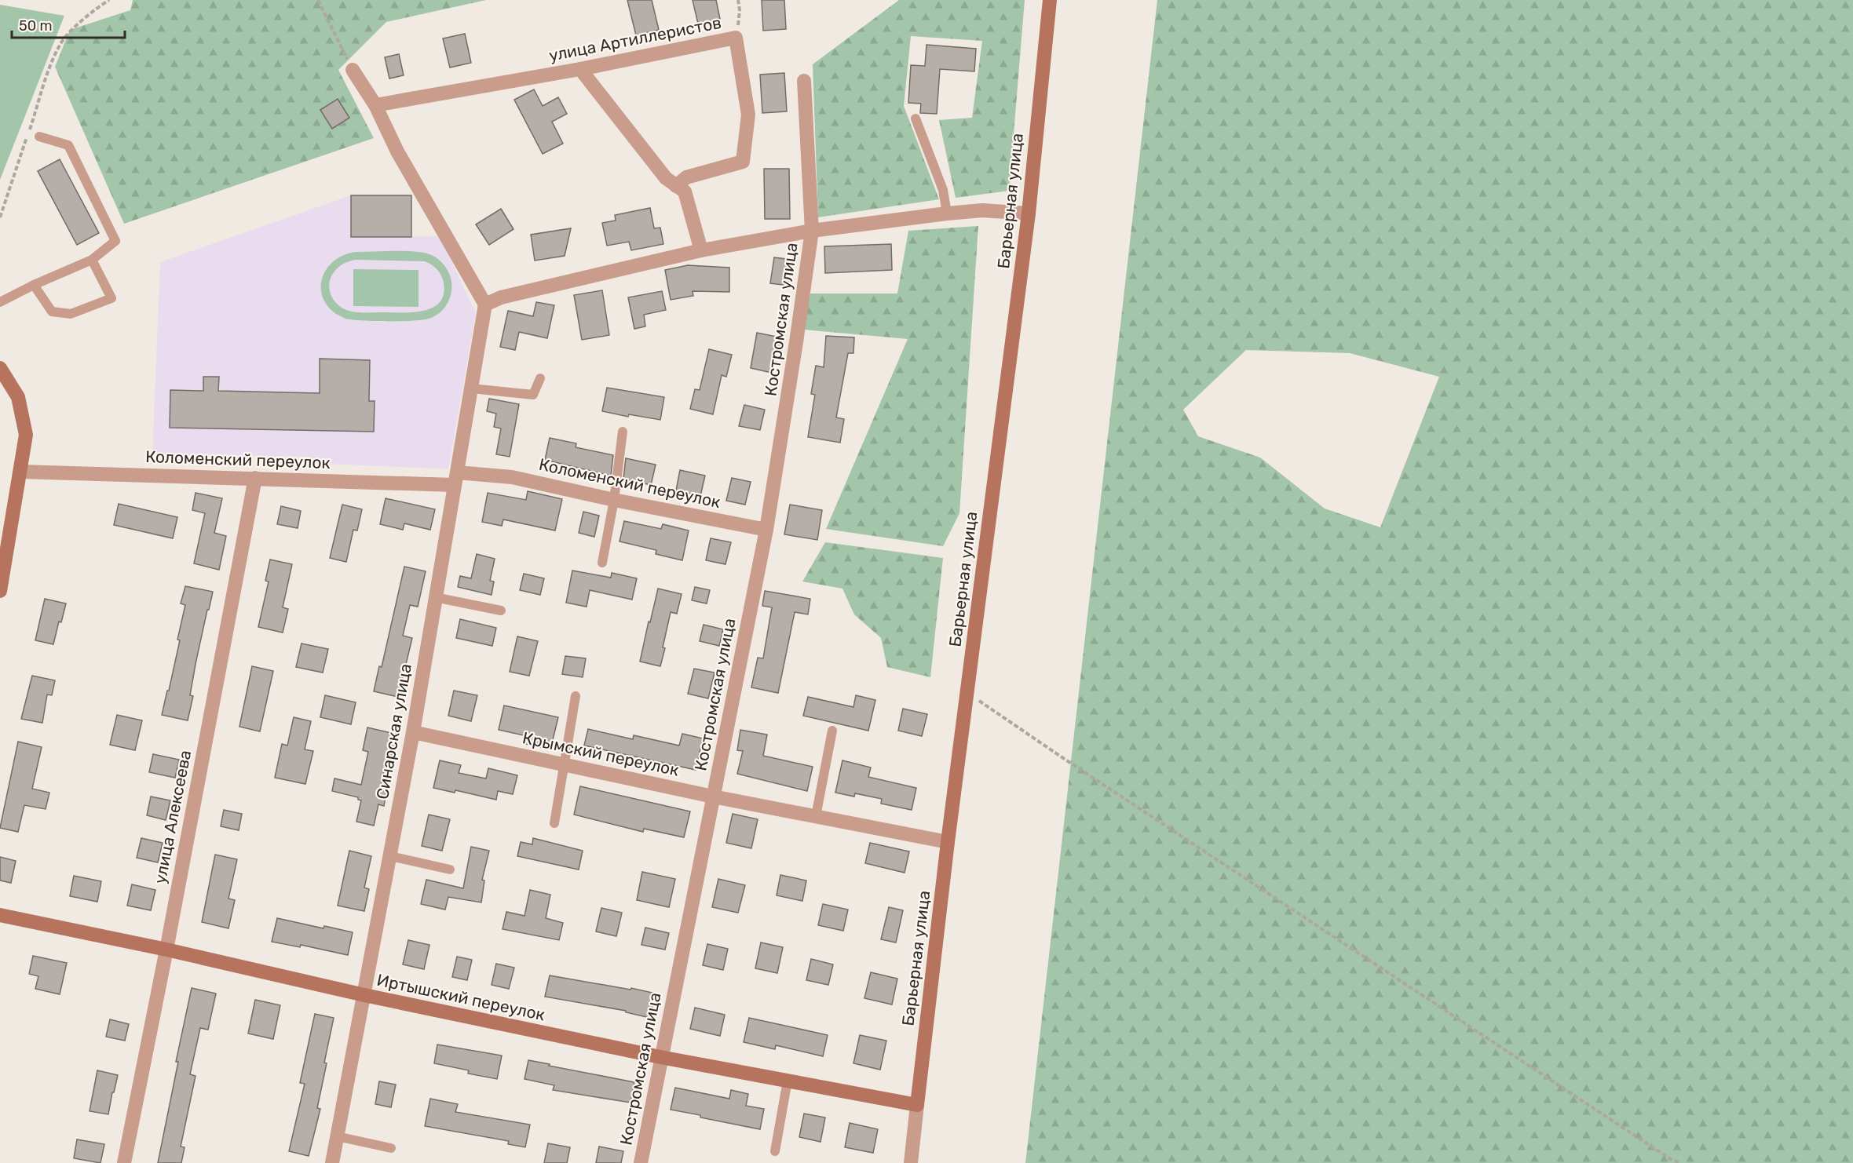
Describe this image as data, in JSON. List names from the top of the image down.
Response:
{
  "streets": {
    "street": [
      "улица Артиллеристов",
      "Барьерная улица",
      "Костромская улица",
      "Коломенский переулок",
      "Синарская улица",
      "Крымский переулок",
      "улица Алексеева",
      "Иртышский переулок"
    ]
  },
  "crossings": [
    ["Барьерная улица", "Крымский переулок"],
    ["Барьерная улица", "Иртышский переулок"],
    ["Костромская улица", "Коломенский переулок"],
    ["Костромская улица", "Крымский переулок"],
    ["Костромская улица", "Иртышский переулок"],
    ["Коломенский переулок", "Синарская улица"],
    ["Коломенский переулок", "улица Алексеева"],
    ["Синарская улица", "Крымский переулок"],
    ["Синарская улица", "Иртышский переулок"],
    ["улица Алексеева", "Иртышский переулок"]
  ],
  "scale_bar": "50 m"
}
